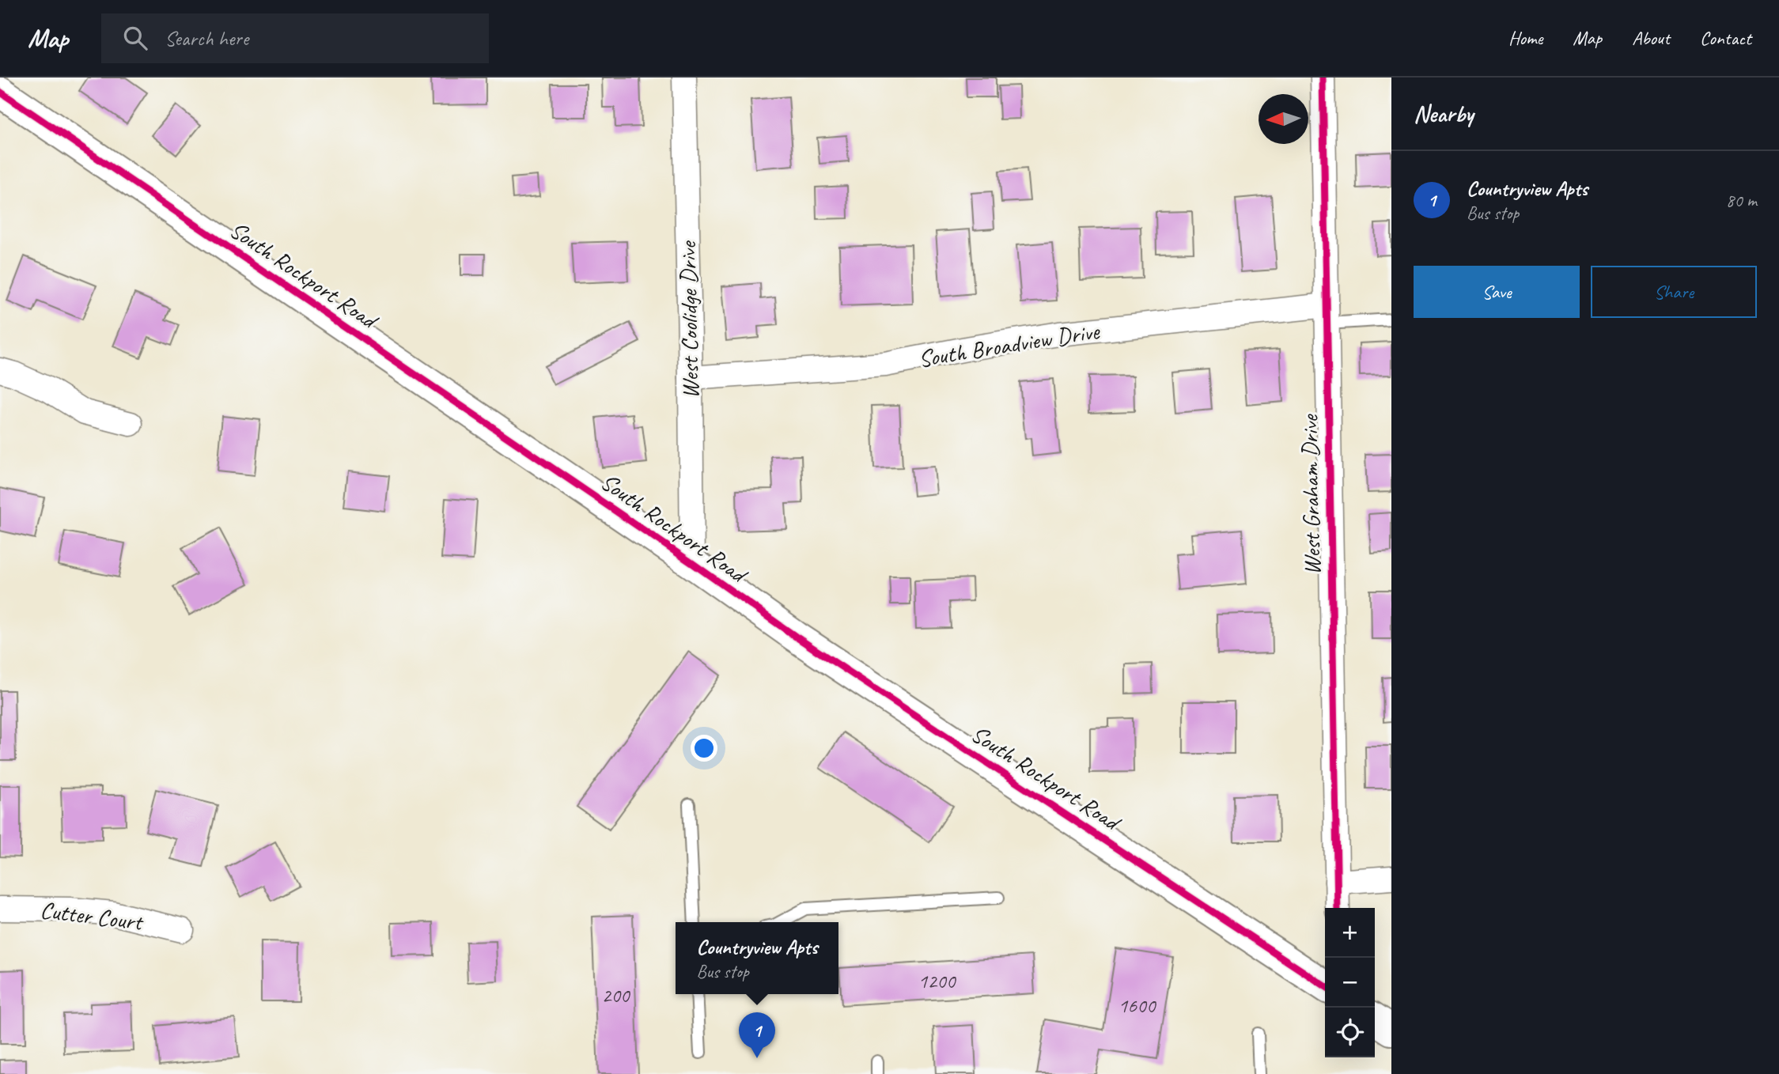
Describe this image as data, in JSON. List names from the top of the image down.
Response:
{
  "streets": {
    "street": [
      "South Rockport Road",
      "West Coolidge Drive",
      "South Broadview Drive",
      "West Graham Drive",
      "Cutter Court"
    ]
  },
  "crossings": [
    ["South Rockport Road", "West Coolidge Drive"],
    ["West Coolidge Drive", "South Broadview Drive"],
    ["South Broadview Drive", "West Graham Drive"]
  ],
  "house_numbers": ["1200", "200", "1600"],
  "north": "left",
  "page": {
    "header": "Map",
    "search": "Search here",
    "nav": [
      "Home",
      "Map",
      "About",
      "Contact"
    ],
    "heading": "Nearby",
    "list": [
      {
        "mark": "1",
        "name": "Countryview Apts",
        "note": "Bus stop",
        "value": "80 m"
      }
    ],
    "buttons": ["Save", "Share"],
    "map_buttons": ["+", "−"],
    "popup": ["Countryview Apts", "Bus stop"],
    "pins": "1"
  }
}
